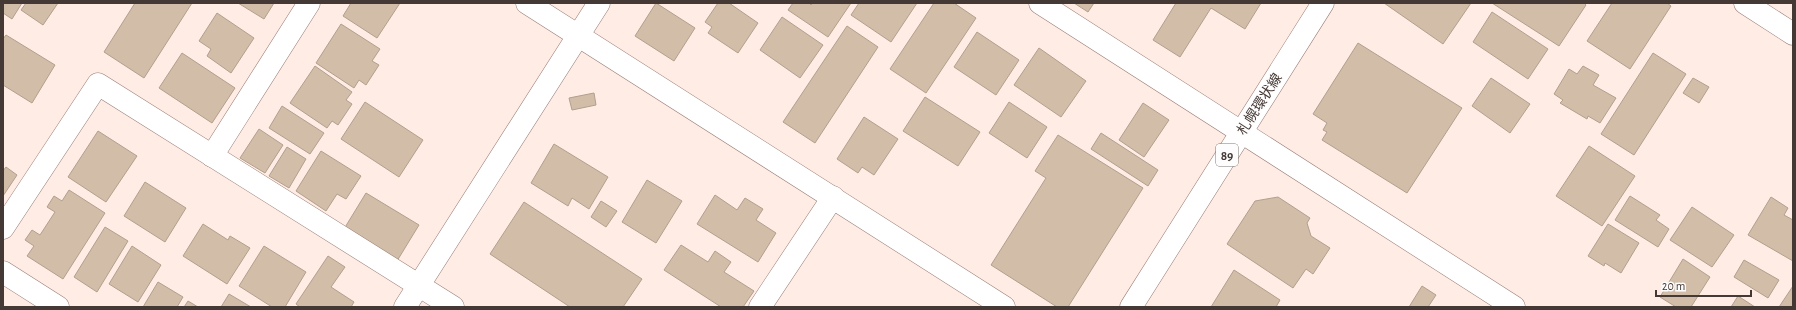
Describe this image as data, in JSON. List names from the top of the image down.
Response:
{
  "streets": {
    "street": ["札幌環状線", "89"]
  },
  "scale_bar": "20 m"
}
